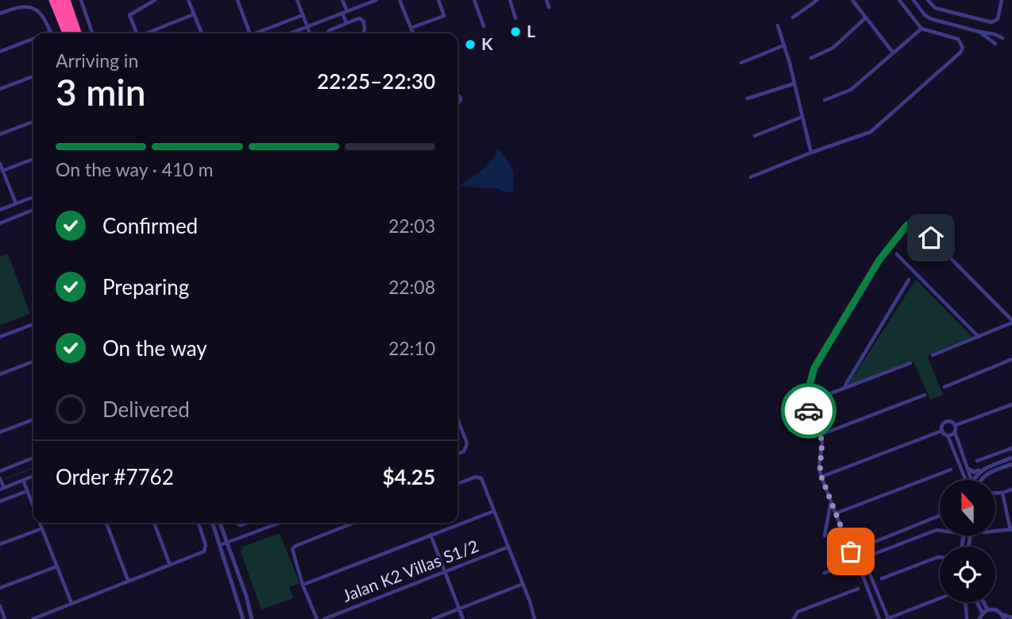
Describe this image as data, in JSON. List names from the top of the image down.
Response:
{
  "streets": {
    "street": ["Jalan K2 Villas S1/2"]
  },
  "places": ["L", "K"],
  "north": "top",
  "page": {
    "heading": ["3 min", "Arriving in", "22:25–22:30"],
    "panel": ["Order #7762", "$4.25"],
    "bar": "On the way · 410 m",
    "list": [
      ["Confirmed", "22:03"],
      ["Preparing", "22:08"],
      ["On the way", "22:10"],
      "Delivered"
    ]
  }
}
